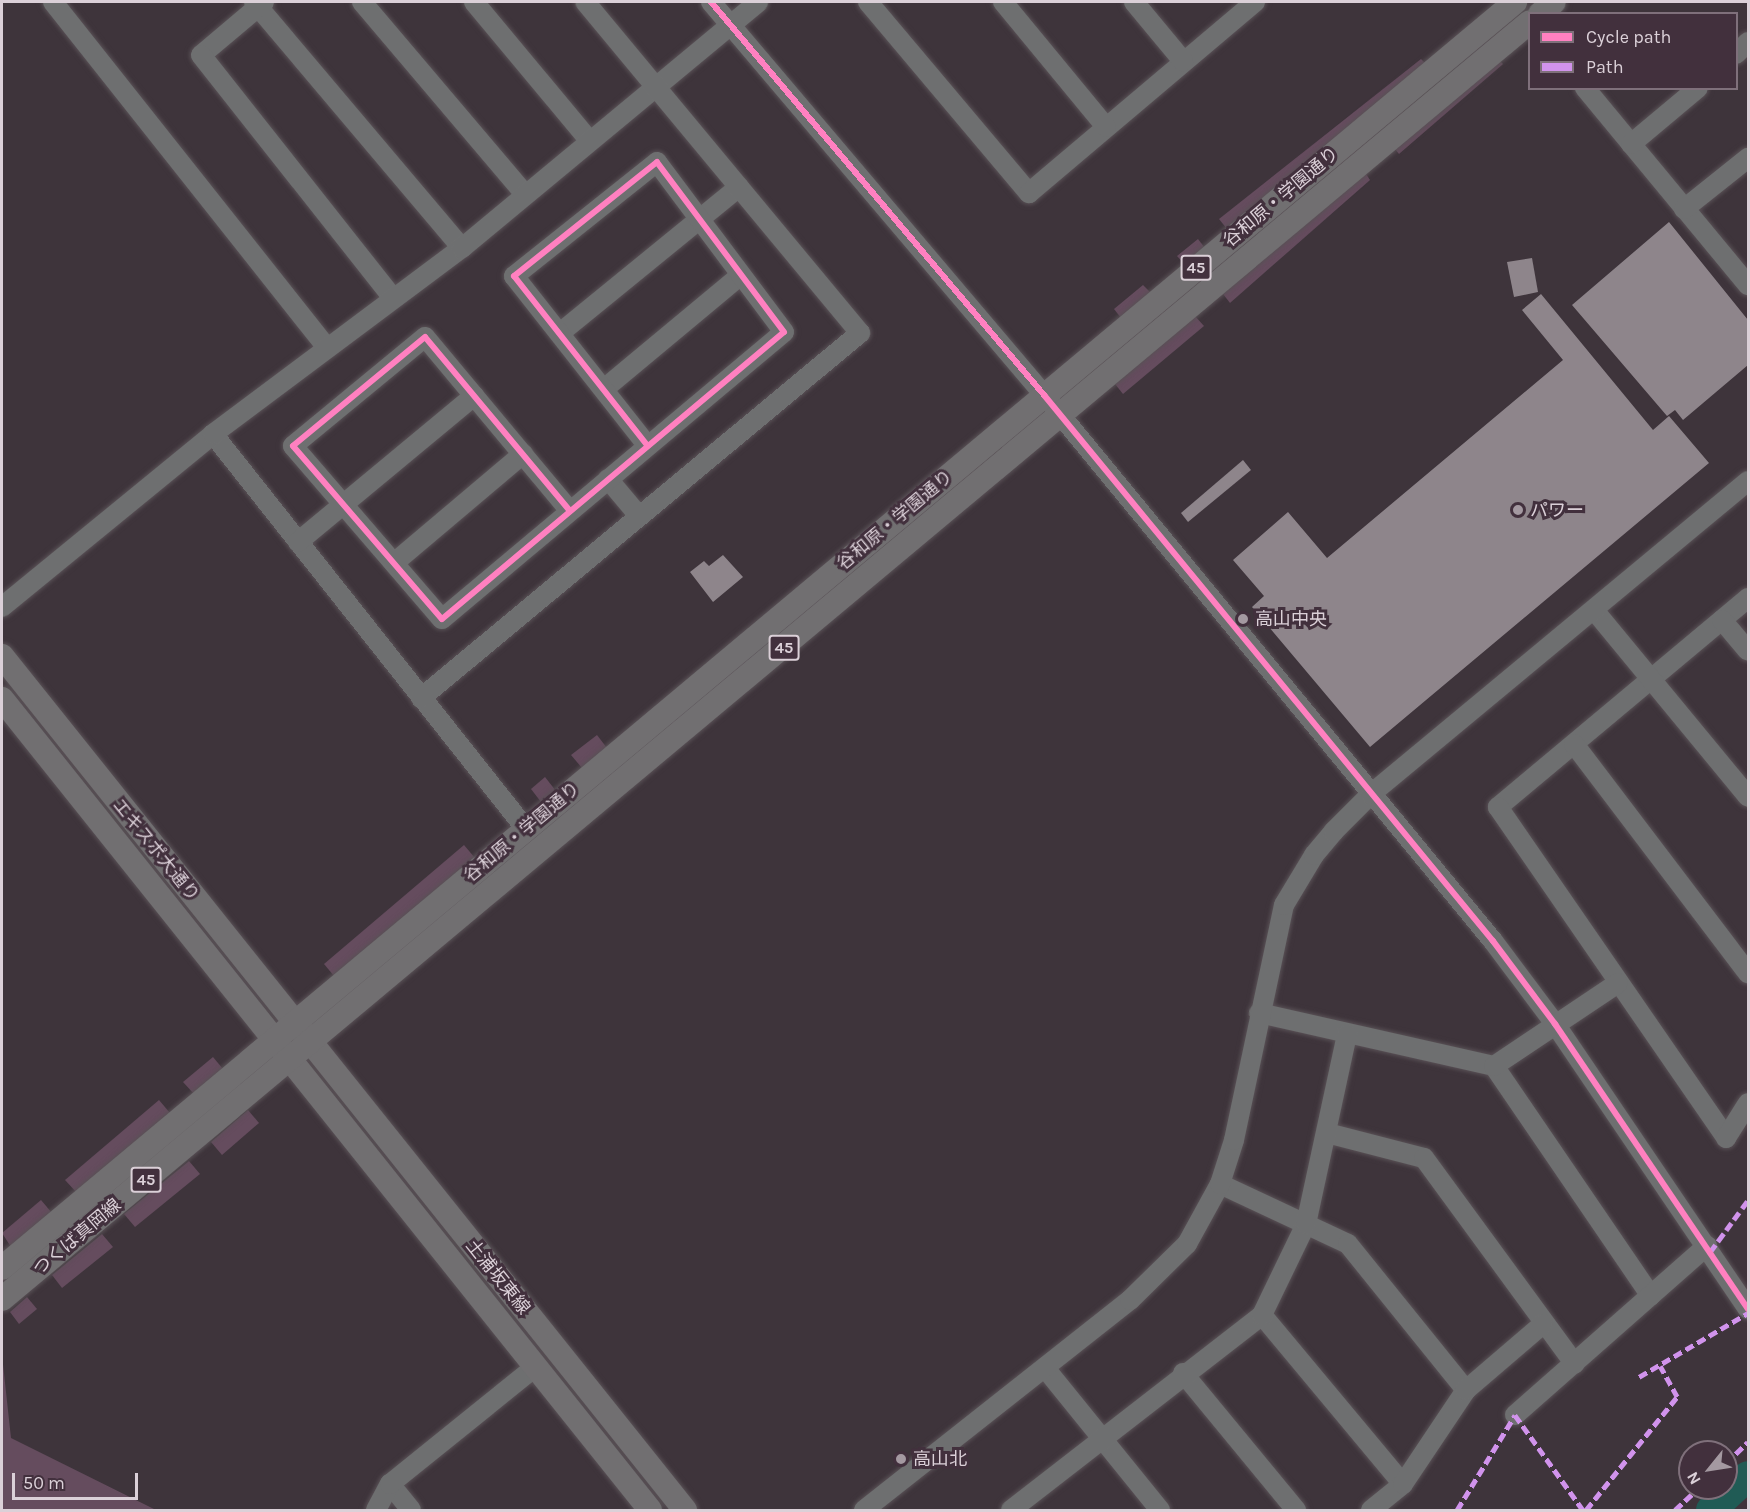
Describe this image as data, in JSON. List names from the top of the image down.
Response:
{
  "streets": {
    "main road": [
      "谷和原・学園通り",
      "45",
      "エキスポ大通り",
      "つくば真岡線",
      "土浦坂東線"
    ]
  },
  "crossings": [
    ["谷和原・学園通り", "エキスポ大通り"],
    ["谷和原・学園通り", "つくば真岡線"],
    ["谷和原・学園通り", "土浦坂東線"],
    ["エキスポ大通り", "つくば真岡線"],
    ["エキスポ大通り", "土浦坂東線"],
    ["つくば真岡線", "土浦坂東線"]
  ],
  "places": ["パワー", "高山中央", "高山北"],
  "legend": ["Cycle path", "Path"],
  "scale_bar": "50 m",
  "north": "bottom left"
}
